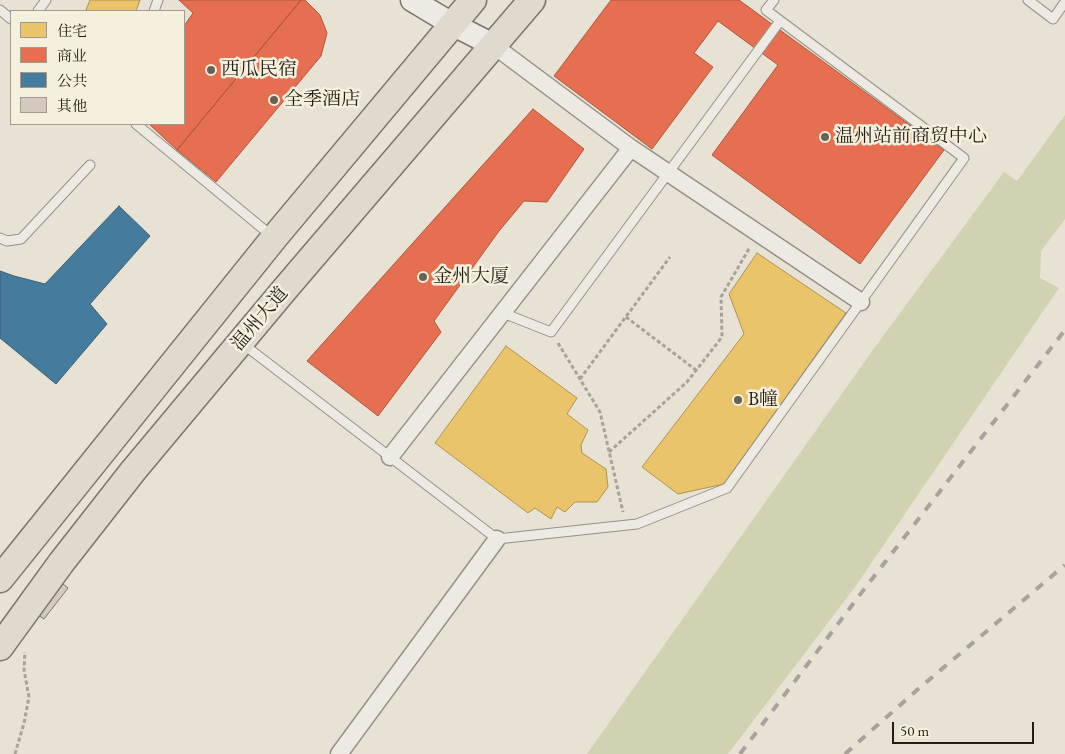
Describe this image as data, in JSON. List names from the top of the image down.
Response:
{
  "streets": {
    "main road": ["温州大道"]
  },
  "places": [
    "西瓜民宿",
    "全季酒店",
    "温州站前商贸中心",
    "金州大厦",
    "B幢"
  ],
  "legend": [
    "住宅",
    "商业",
    "公共",
    "其他"
  ],
  "scale_bar": "50 m"
}
